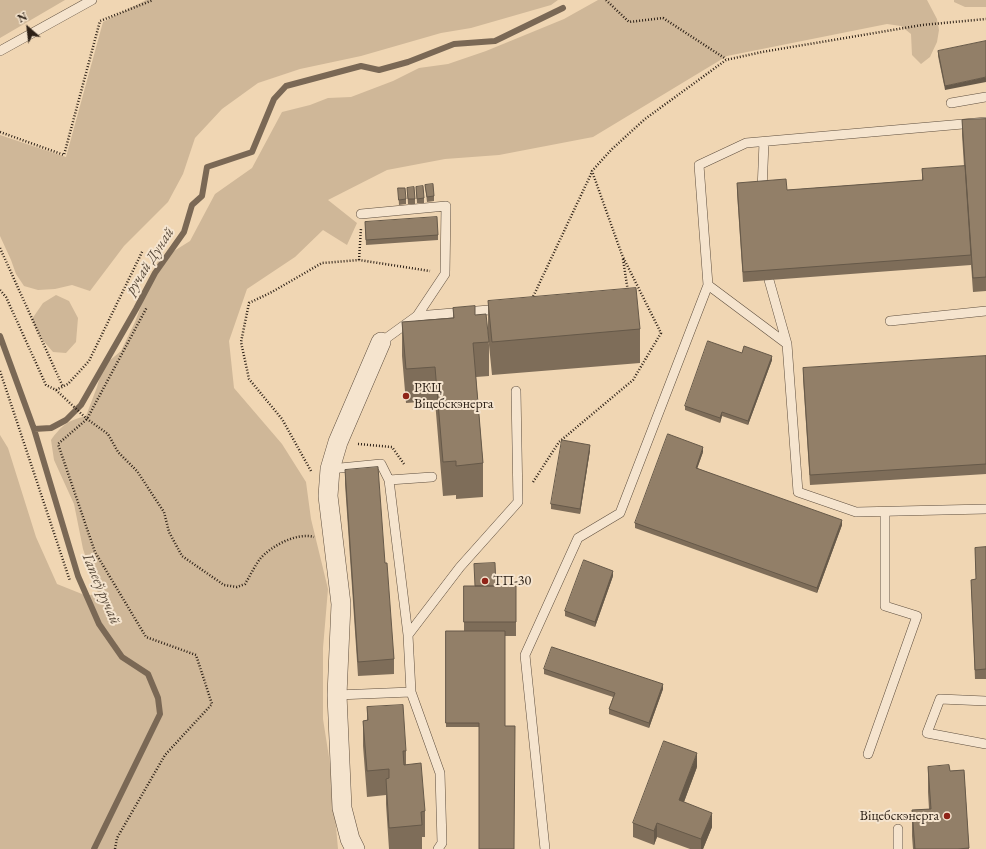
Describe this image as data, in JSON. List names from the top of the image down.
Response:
{
  "water": ["ручай Дунай", "Гапееў ручай"],
  "places": ["РКЦ Віцебскэнерга", "ТП-30", "Віцебскэнерга"],
  "north": "top left"
}
